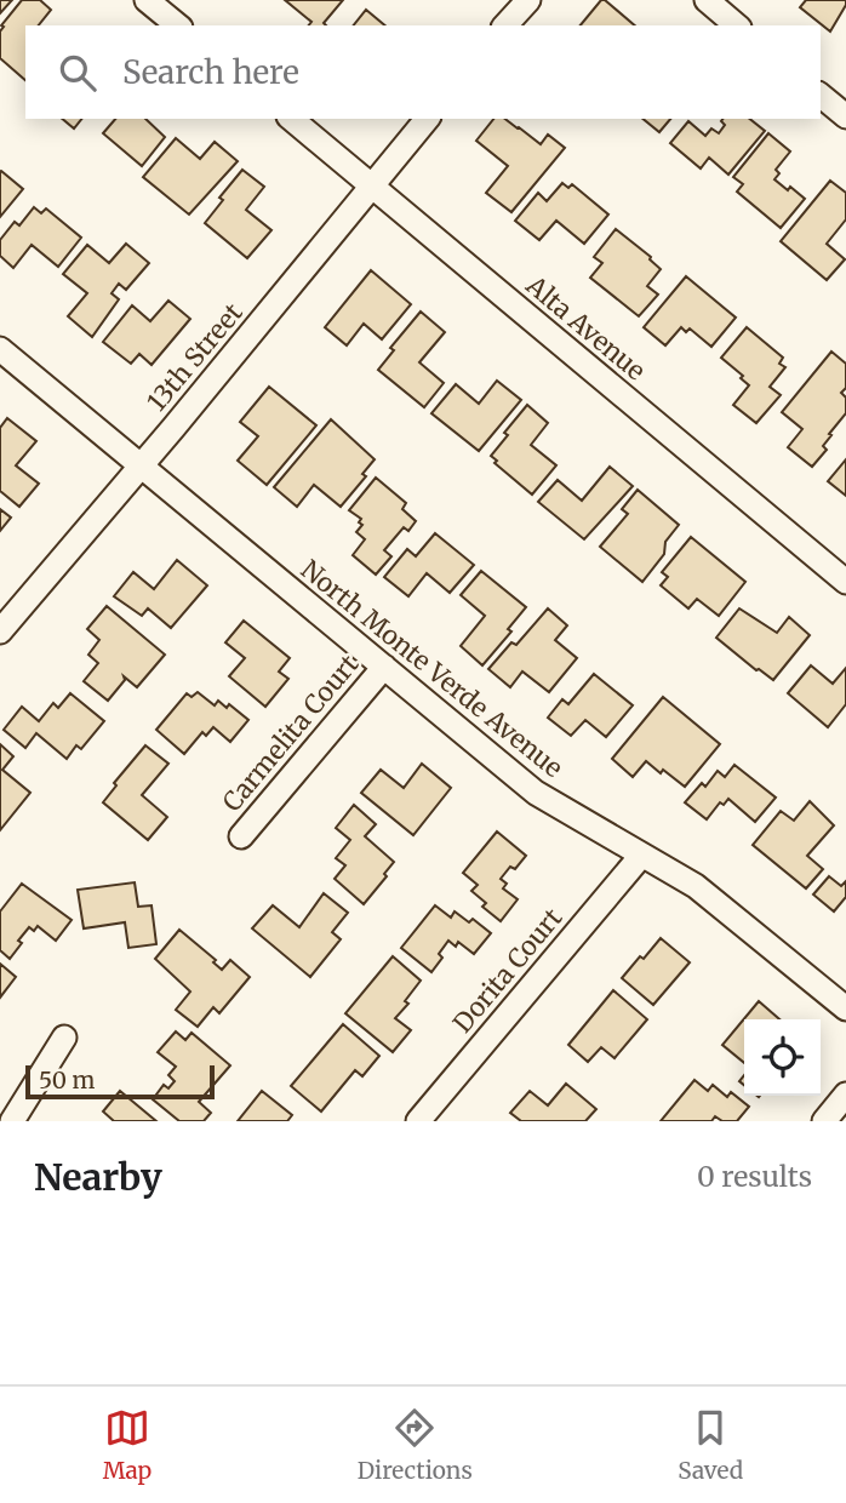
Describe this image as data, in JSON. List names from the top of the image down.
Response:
{
  "streets": {
    "street": [
      "Alta Avenue",
      "13th Street",
      "North Monte Verde Avenue",
      "Carmelita Court",
      "Dorita Court"
    ]
  },
  "crossings": [
    ["Alta Avenue", "13th Street"],
    ["13th Street", "North Monte Verde Avenue"],
    ["North Monte Verde Avenue", "Carmelita Court"],
    ["North Monte Verde Avenue", "Dorita Court"]
  ],
  "scale_bar": "50 m",
  "page": {
    "search": "Search here",
    "scale": "50 m",
    "heading": ["Nearby", "0 results"],
    "nav": ["Map", "Directions", "Saved"]
  }
}
